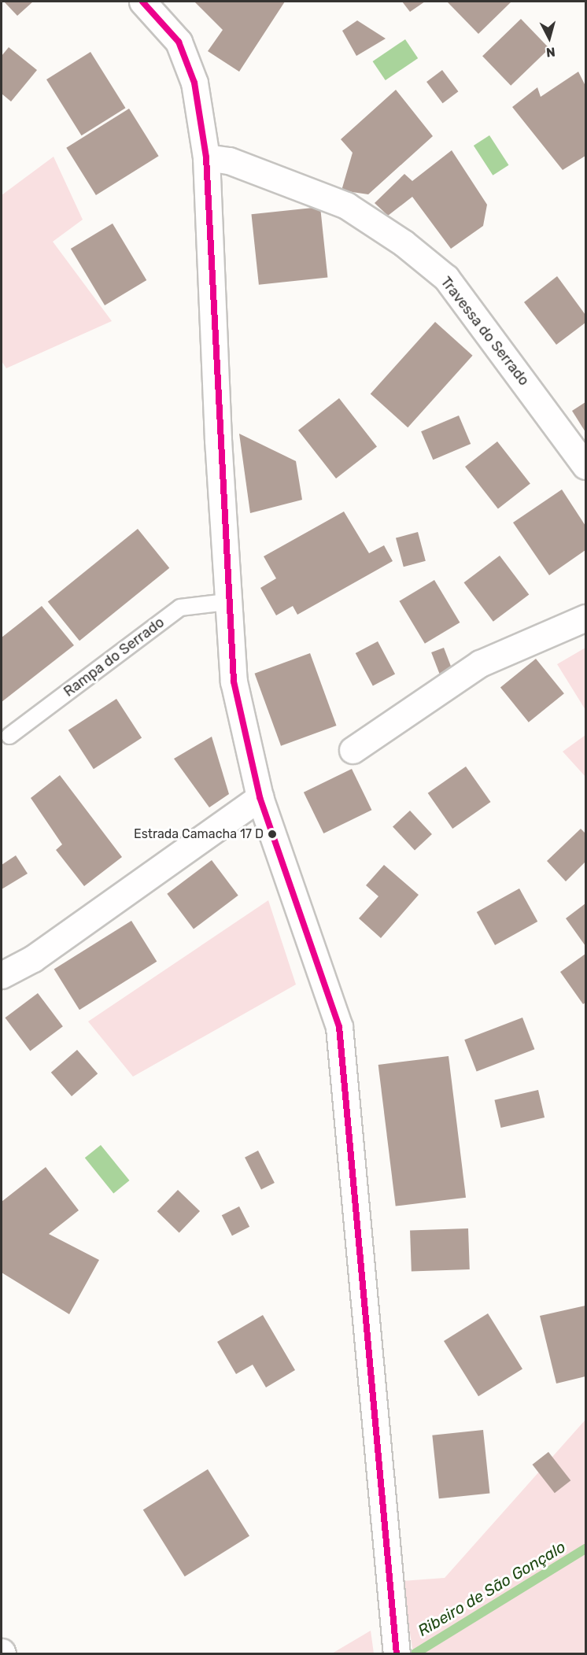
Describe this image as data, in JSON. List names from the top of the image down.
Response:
{
  "streets": {
    "street": ["Travessa do Serrado"],
    "lane": ["Rampa do Serrado"]
  },
  "water": ["Ribeiro de São Gonçalo"],
  "places": ["Estrada Camacha 17 D"],
  "north": "bottom"
}
